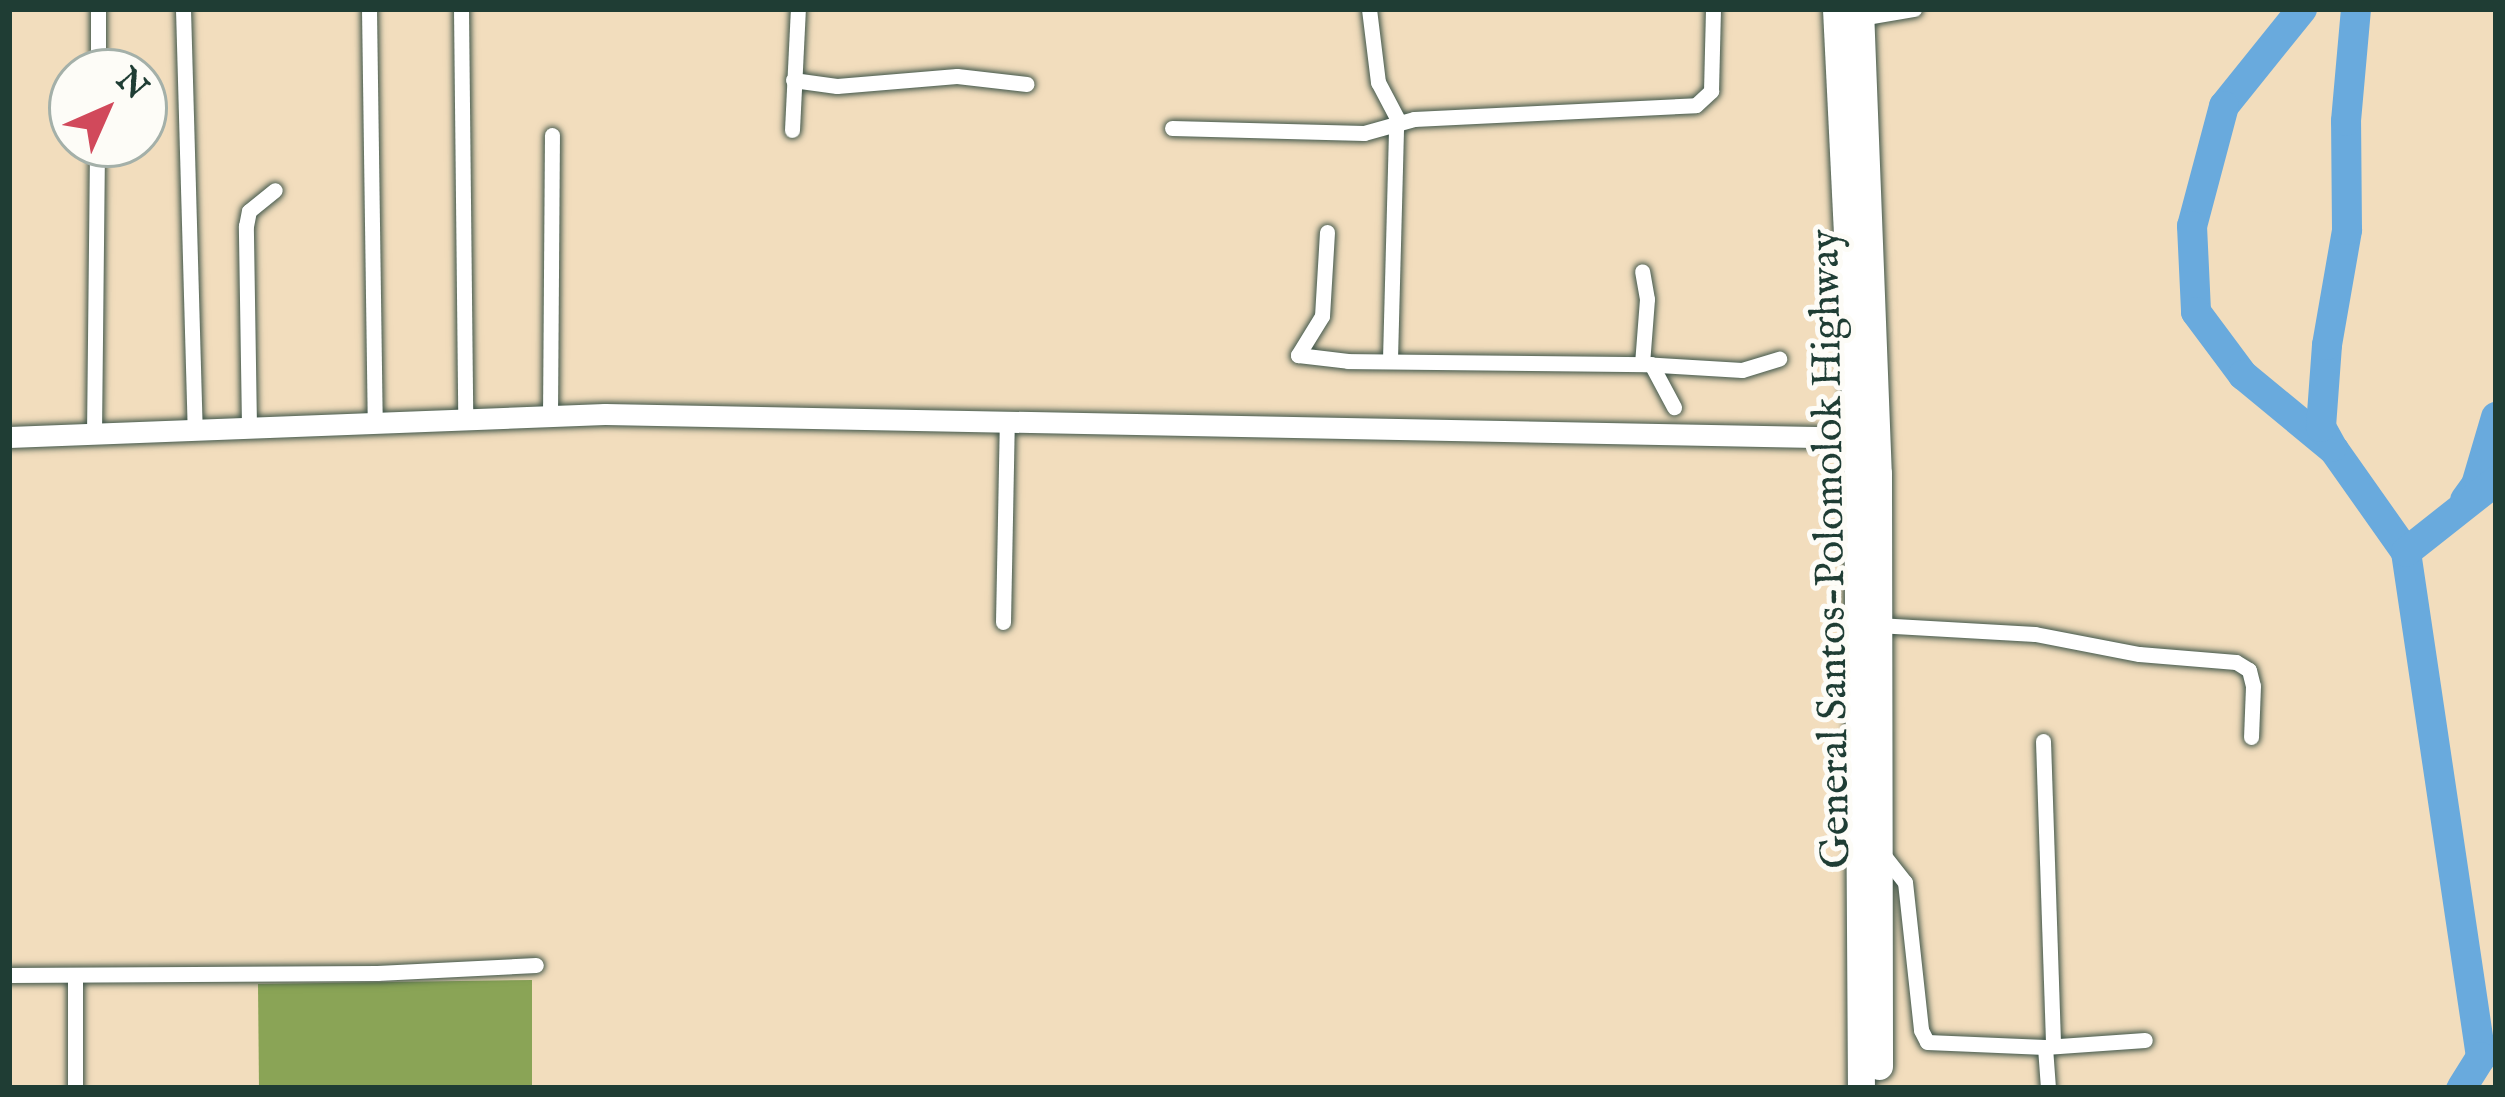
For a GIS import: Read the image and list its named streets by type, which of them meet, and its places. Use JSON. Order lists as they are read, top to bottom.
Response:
{
  "streets": {
    "highway": ["General Santos-Polomolok Highway"]
  },
  "north": "top right"
}
